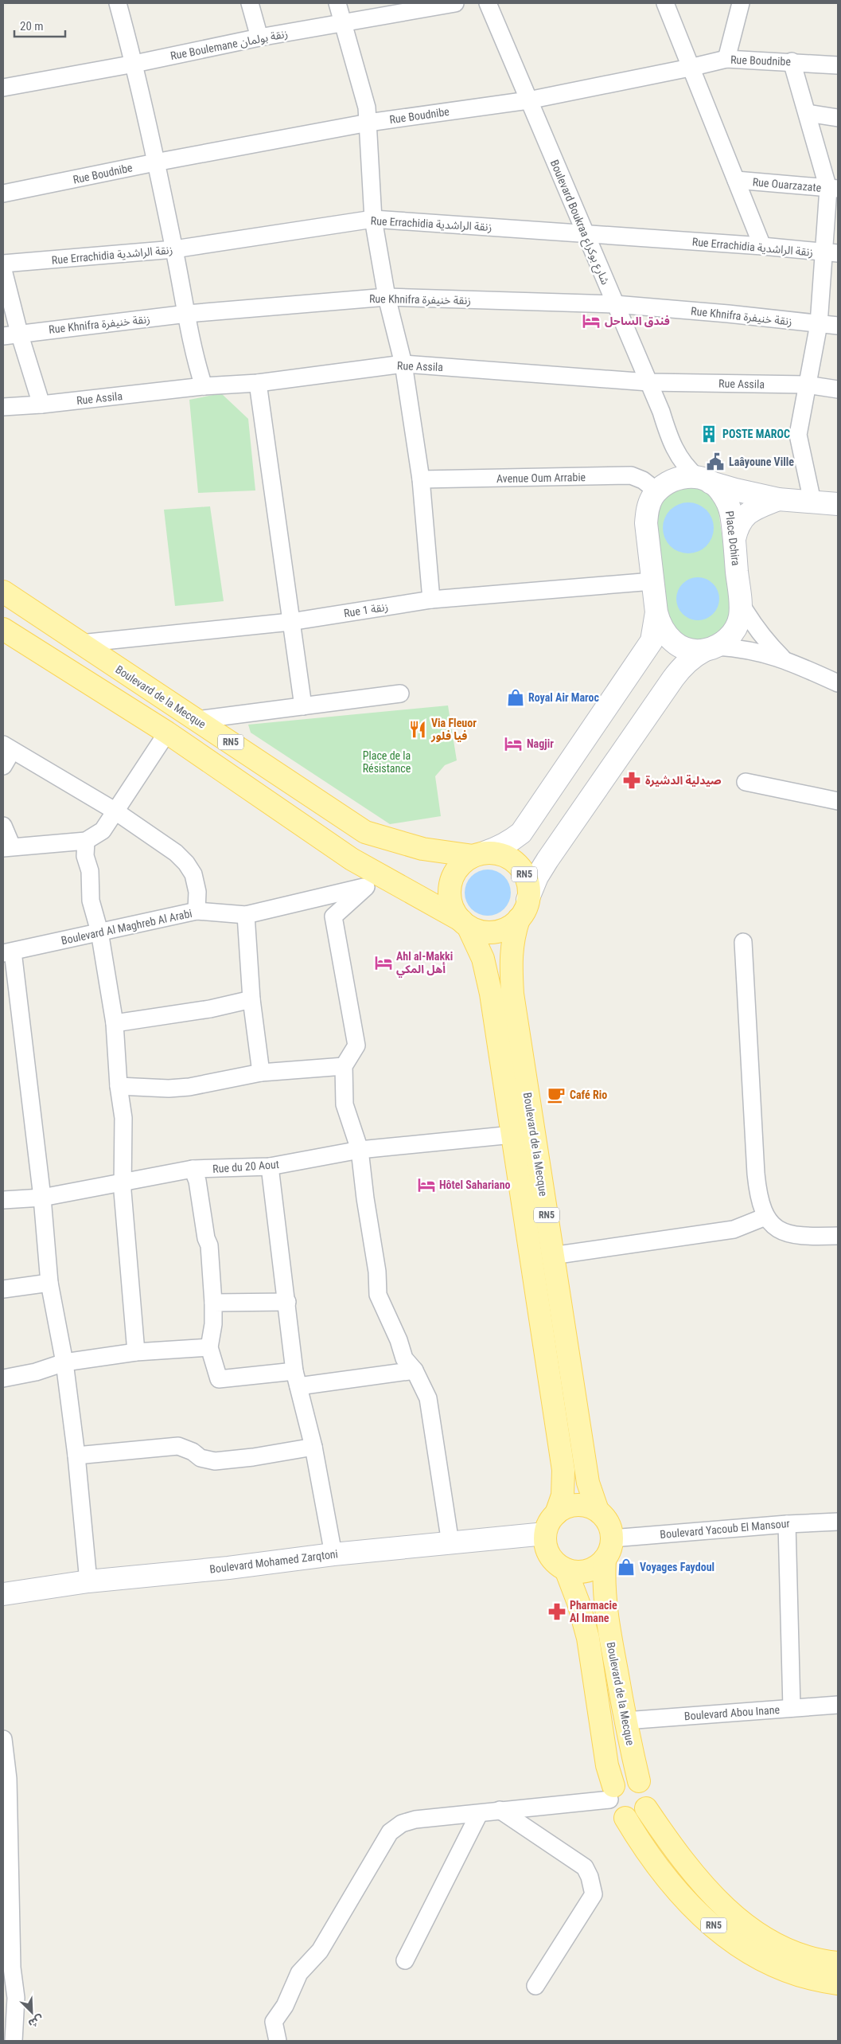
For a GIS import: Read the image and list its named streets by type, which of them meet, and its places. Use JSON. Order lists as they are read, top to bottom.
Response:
{
  "streets": {
    "main road": ["Boulevard de la Mecque", "RN5"],
    "street": [
      "Rue Boulemane زنقة بولمان",
      "Rue Boudnibe",
      "Rue Ouarzazate",
      "Boulevard Boukraa شارع بوكراع",
      "Rue Errachidia زنقة الراشدية",
      "Rue Khnifra زنقة خنيفرة",
      "Rue Assila",
      "Avenue Oum Arrabie",
      "Place Dchira",
      "Rue 1 زنقة",
      "Boulevard Al Maghreb Al Arabi",
      "Rue du 20 Aout",
      "Boulevard Yacoub El Mansour",
      "Boulevard Mohamed Zarqtoni",
      "Boulevard Abou Inane"
    ]
  },
  "crossings": [
    ["Rue Boudnibe", "Boulevard Boukraa شارع بوكراع"],
    ["Boulevard Boukraa شارع بوكراع", "Rue Errachidia زنقة الراشدية"],
    ["Boulevard Boukraa شارع بوكراع", "Rue Khnifra زنقة خنيفرة"],
    ["Boulevard Boukraa شارع بوكراع", "Rue Assila"],
    ["Boulevard Boukraa شارع بوكراع", "Avenue Oum Arrabie"],
    ["Boulevard Boukraa شارع بوكراع", "Place Dchira"],
    ["Place Dchira", "Boulevard de la Mecque"],
    ["Place Dchira", "RN5"],
    ["Rue 1 زنقة", "Boulevard de la Mecque"],
    ["Boulevard de la Mecque", "RN5"],
    ["Boulevard de la Mecque", "Boulevard Yacoub El Mansour"],
    ["Boulevard de la Mecque", "Boulevard Mohamed Zarqtoni"],
    ["Boulevard de la Mecque", "Boulevard Abou Inane"],
    ["RN5", "Boulevard Al Maghreb Al Arabi"],
    ["RN5", "Rue du 20 Aout"],
    ["RN5", "Boulevard Yacoub El Mansour"],
    ["RN5", "Boulevard Mohamed Zarqtoni"],
    ["Boulevard Yacoub El Mansour", "Boulevard Mohamed Zarqtoni"]
  ],
  "parks": ["Place de la Résistance"],
  "places": {
    "hotel": [
      "فندق الساحل",
      "Nagjir",
      "Ahl al-Makki أهل المكي",
      "Hôtel Sahariano"
    ],
    "building": ["POSTE MAROC"],
    "public building": ["Laâyoune Ville"],
    "shop": ["Royal Air Maroc", "Voyages Faydoul"],
    "restaurant": ["Via Fleuor فيا فلور"],
    "pharmacy": ["صيدلية الدشيرة", "Pharmacie Al Imane"],
    "cafe": ["Café Rio"]
  },
  "scale_bar": "20 m",
  "north": "bottom right"
}
